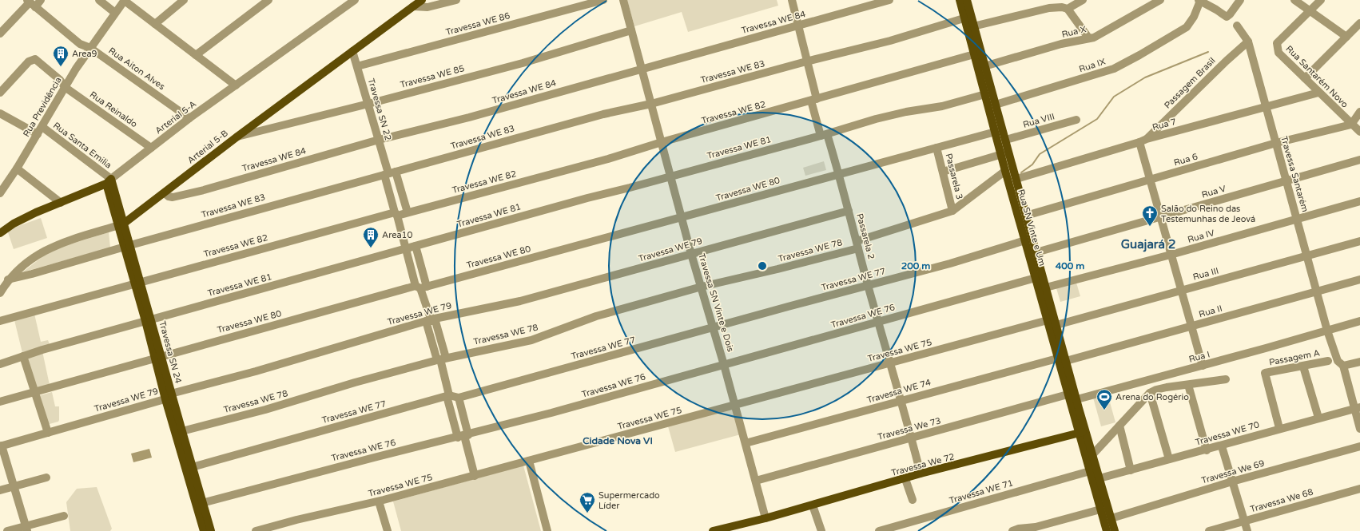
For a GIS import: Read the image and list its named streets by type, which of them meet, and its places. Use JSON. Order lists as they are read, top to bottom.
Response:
{
  "streets": {
    "main road": [
      "Arterial 5-A",
      "Arterial 5-B",
      "Rua SN Vinte e Um",
      "Travessa SN 24",
      "Travessa We 72"
    ],
    "street": [
      "Travessa WE 84",
      "Travessa WE 86",
      "Rua X",
      "Rua IX",
      "Rua Aiton Alves",
      "Travessa WE 83",
      "Travessa WE 85",
      "Rua Santarém Novo",
      "Passagem Brasil",
      "Rua Previdência",
      "Rua Reinaldo",
      "Travessa SN 22",
      "Travessa WE 82",
      "Rua VIII",
      "Rua 7",
      "Rua Santa Emilia",
      "Travessa WE 81",
      "Rua 6",
      "Travessa Santarém",
      "Passarela 3",
      "Travessa WE 80",
      "Rua V",
      "Passarela 2",
      "Rua IV",
      "Travessa WE 79",
      "Travessa WE 78",
      "Rua III",
      "Travessa WE 77",
      "Travessa SN Vinte e Dois",
      "Rua II",
      "Travessa WE 76",
      "Travessa WE 75",
      "Rua I",
      "Passagem A",
      "Travessa WE 74",
      "Travessa We 73",
      "Travessa WE 70",
      "Travessa We 69",
      "Travessa WE 71",
      "Travessa We 68"
    ]
  },
  "crossings": [
    ["Travessa WE 84", "Travessa SN 22"],
    ["Travessa WE 84", "Arterial 5-B"],
    ["Travessa WE 84", "Passarela 2"],
    ["Travessa WE 84", "Travessa SN Vinte e Dois"],
    ["Travessa WE 86", "Travessa SN 22"],
    ["Rua X", "Rua SN Vinte e Um"],
    ["Rua IX", "Rua SN Vinte e Um"],
    ["Rua Aiton Alves", "Rua Previdência"],
    ["Rua Aiton Alves", "Arterial 5-A"],
    ["Travessa WE 83", "Travessa SN 22"],
    ["Travessa WE 83", "Arterial 5-B"],
    ["Travessa WE 83", "Rua SN Vinte e Um"],
    ["Travessa WE 83", "Passarela 2"],
    ["Travessa WE 83", "Travessa SN Vinte e Dois"],
    ["Travessa WE 83", "Travessa SN 24"],
    ["Travessa WE 85", "Travessa SN 22"],
    ["Travessa WE 85", "Arterial 5-B"],
    ["Travessa WE 85", "Travessa SN Vinte e Dois"],
    ["Rua Santarém Novo", "Rua 7"],
    ["Rua Santarém Novo", "Rua 6"],
    ["Passagem Brasil", "Rua 7"],
    ["Passagem Brasil", "Travessa Santarém"],
    ["Rua Previdência", "Rua Reinaldo"],
    ["Rua Previdência", "Rua Santa Emilia"],
    ["Rua Reinaldo", "Arterial 5-A"],
    ["Travessa SN 22", "Arterial 5-B"],
    ["Travessa WE 82", "Rua SN Vinte e Um"],
    ["Travessa WE 82", "Passarela 2"],
    ["Travessa WE 82", "Travessa SN Vinte e Dois"],
    ["Travessa WE 82", "Travessa SN 24"],
    ["Arterial 5-A", "Rua Santa Emilia"],
    ["Arterial 5-A", "Travessa SN 24"],
    ["Rua VIII", "Rua SN Vinte e Um"],
    ["Rua 7", "Travessa Santarém"],
    ["Rua 7", "Rua SN Vinte e Um"],
    ["Rua Santa Emilia", "Travessa SN 24"],
    ["Arterial 5-B", "Travessa SN 24"],
    ["Travessa WE 81", "Rua SN Vinte e Um"],
    ["Travessa WE 81", "Passarela 2"],
    ["Travessa WE 81", "Travessa SN Vinte e Dois"],
    ["Travessa WE 81", "Travessa SN 24"],
    ["Rua 6", "Travessa Santarém"],
    ["Rua 6", "Rua SN Vinte e Um"],
    ["Travessa Santarém", "Rua V"],
    ["Travessa Santarém", "Rua IV"],
    ["Travessa Santarém", "Rua III"],
    ["Travessa Santarém", "Rua II"],
    ["Travessa Santarém", "Rua I"],
    ["Travessa Santarém", "Travessa WE 70"],
    ["Passarela 3", "Travessa WE 80"],
    ["Passarela 3", "Travessa WE 78"],
    ["Travessa WE 80", "Rua SN Vinte e Um"],
    ["Travessa WE 80", "Passarela 2"],
    ["Travessa WE 80", "Travessa SN Vinte e Dois"],
    ["Travessa WE 80", "Travessa SN 24"],
    ["Rua V", "Rua SN Vinte e Um"],
    ["Rua SN Vinte e Um", "Rua IV"],
    ["Rua SN Vinte e Um", "Travessa WE 78"],
    ["Rua SN Vinte e Um", "Rua III"],
    ["Rua SN Vinte e Um", "Travessa WE 77"],
    ["Rua SN Vinte e Um", "Rua II"],
    ["Rua SN Vinte e Um", "Travessa WE 76"],
    ["Rua SN Vinte e Um", "Travessa WE 75"],
    ["Rua SN Vinte e Um", "Rua I"],
    ["Rua SN Vinte e Um", "Travessa WE 74"],
    ["Rua SN Vinte e Um", "Travessa We 73"],
    ["Rua SN Vinte e Um", "Travessa WE 70"],
    ["Rua SN Vinte e Um", "Travessa We 72"],
    ["Rua SN Vinte e Um", "Travessa We 69"],
    ["Rua SN Vinte e Um", "Travessa WE 71"],
    ["Passarela 2", "Travessa WE 79"],
    ["Passarela 2", "Travessa WE 78"],
    ["Passarela 2", "Travessa WE 77"],
    ["Passarela 2", "Travessa WE 76"],
    ["Passarela 2", "Travessa WE 75"],
    ["Passarela 2", "Travessa WE 74"],
    ["Passarela 2", "Travessa We 73"],
    ["Passarela 2", "Travessa We 72"],
    ["Travessa WE 79", "Travessa SN Vinte e Dois"],
    ["Travessa WE 79", "Travessa SN 24"],
    ["Travessa WE 78", "Travessa SN Vinte e Dois"],
    ["Travessa WE 78", "Travessa SN 24"],
    ["Travessa WE 77", "Travessa SN Vinte e Dois"],
    ["Travessa WE 77", "Travessa SN 24"],
    ["Travessa SN Vinte e Dois", "Travessa WE 76"],
    ["Travessa SN Vinte e Dois", "Travessa WE 75"],
    ["Travessa SN Vinte e Dois", "Travessa WE 74"],
    ["Travessa SN Vinte e Dois", "Travessa We 73"],
    ["Travessa SN Vinte e Dois", "Travessa We 72"],
    ["Travessa WE 76", "Travessa SN 24"],
    ["Passagem A", "Travessa WE 70"]
  ],
  "districts": ["Guajará 2", "Cidade Nova VI"],
  "places": {
    "building": ["Area9", "Area10"],
    "church": ["Salão do Reino das Testemunhas de Jeová"],
    "sports": ["Arena do Rogério"],
    "supermarket": ["Supermercado Líder"]
  },
  "rings": ["200 m", "400 m"]
}
